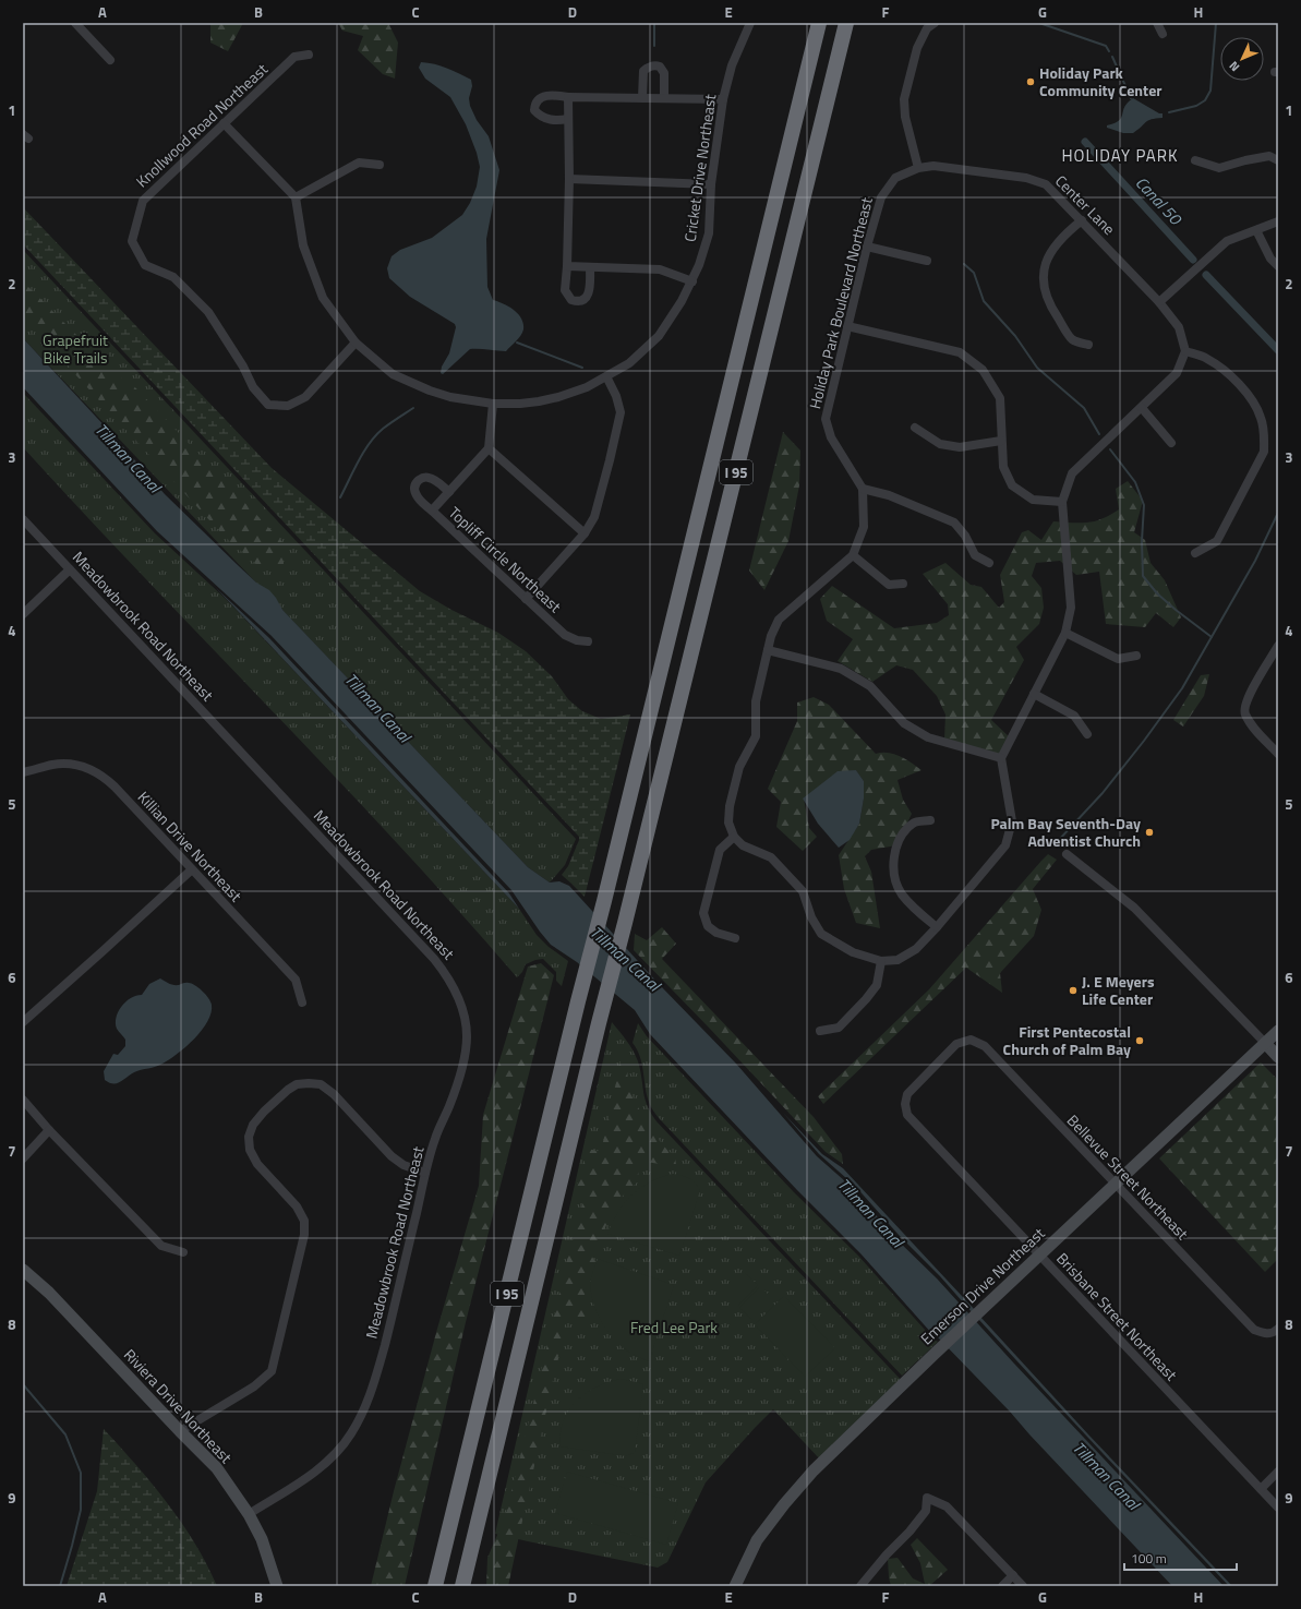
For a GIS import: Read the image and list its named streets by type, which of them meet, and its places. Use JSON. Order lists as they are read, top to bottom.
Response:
{
  "streets": {
    "highway": ["I 95"],
    "street": [
      "Knollwood Road Northeast",
      "Cricket Drive Northeast",
      "Center Lane",
      "Holiday Park Boulevard Northeast",
      "Topliff Circle Northeast",
      "Meadowbrook Road Northeast",
      "Killian Drive Northeast",
      "Bellevue Street Northeast",
      "Emerson Drive Northeast",
      "Brisbane Street Northeast",
      "Riviera Drive Northeast"
    ]
  },
  "crossings": [
    ["Knollwood Road Northeast", "Cricket Drive Northeast"],
    ["Center Lane", "Holiday Park Boulevard Northeast"],
    ["Meadowbrook Road Northeast", "Riviera Drive Northeast"],
    ["Bellevue Street Northeast", "Emerson Drive Northeast"],
    ["Bellevue Street Northeast", "Brisbane Street Northeast"],
    ["Emerson Drive Northeast", "Brisbane Street Northeast"]
  ],
  "districts": ["HOLIDAY PARK"],
  "water": ["Canal 50", "Tillman Canal"],
  "parks": ["Grapefruit Bike Trails", "Fred Lee Park"],
  "places": [
    "Holiday Park Community Center",
    "Palm Bay Seventh-Day Adventist Church",
    "J. E Meyers Life Center",
    "First Pentecostal Church of Palm Bay"
  ],
  "scale_bar": "100 m",
  "north": "bottom left",
  "grid": {
    "columns": [
      "A",
      "B",
      "C",
      "D",
      "E",
      "F",
      "G",
      "H"
    ],
    "rows": [
      "1",
      "2",
      "3",
      "4",
      "5",
      "6",
      "7",
      "8",
      "9"
    ]
  }
}
